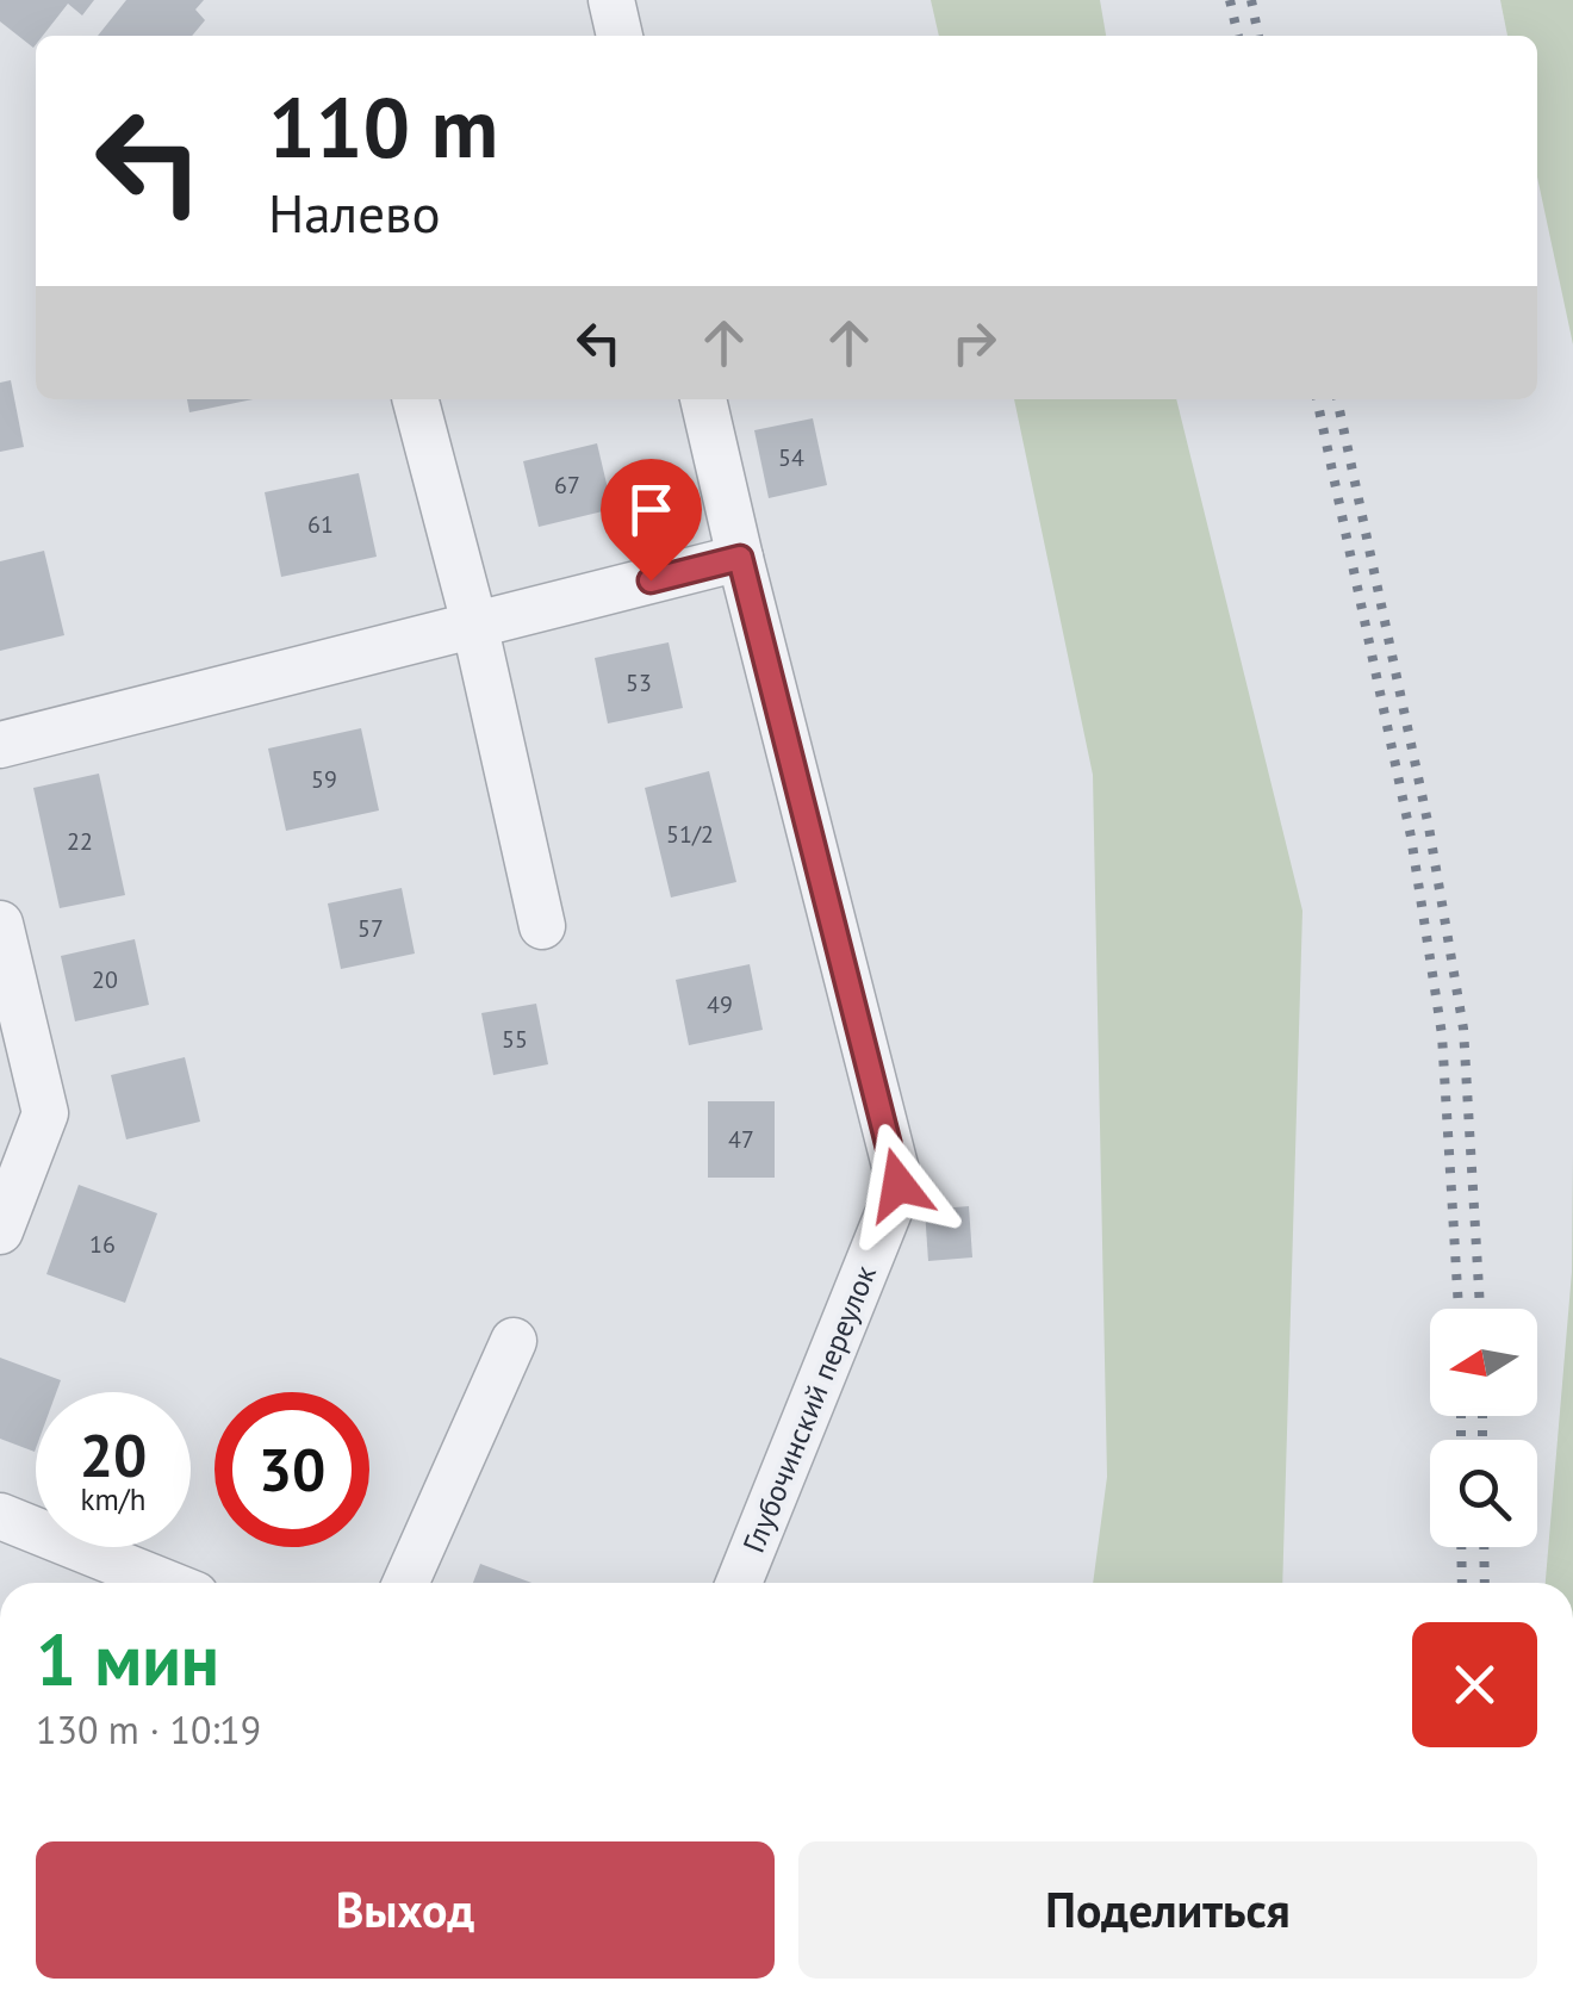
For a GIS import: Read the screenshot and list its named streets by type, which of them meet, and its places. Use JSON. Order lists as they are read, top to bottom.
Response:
{
  "streets": {
    "street": ["Глубочинский переулок"]
  },
  "house_numbers": [
    "54",
    "67",
    "61",
    "53",
    "59",
    "51/2",
    "22",
    "57",
    "20",
    "49",
    "55",
    "47",
    "16"
  ],
  "north": "left",
  "page": {
    "turn": ["110 m", "Налево"],
    "speed": "20 km/h",
    "limit": "30",
    "heading": ["1 мин", "130 m · 10:19"],
    "buttons": ["Выход", "Поделиться"]
  }
}
